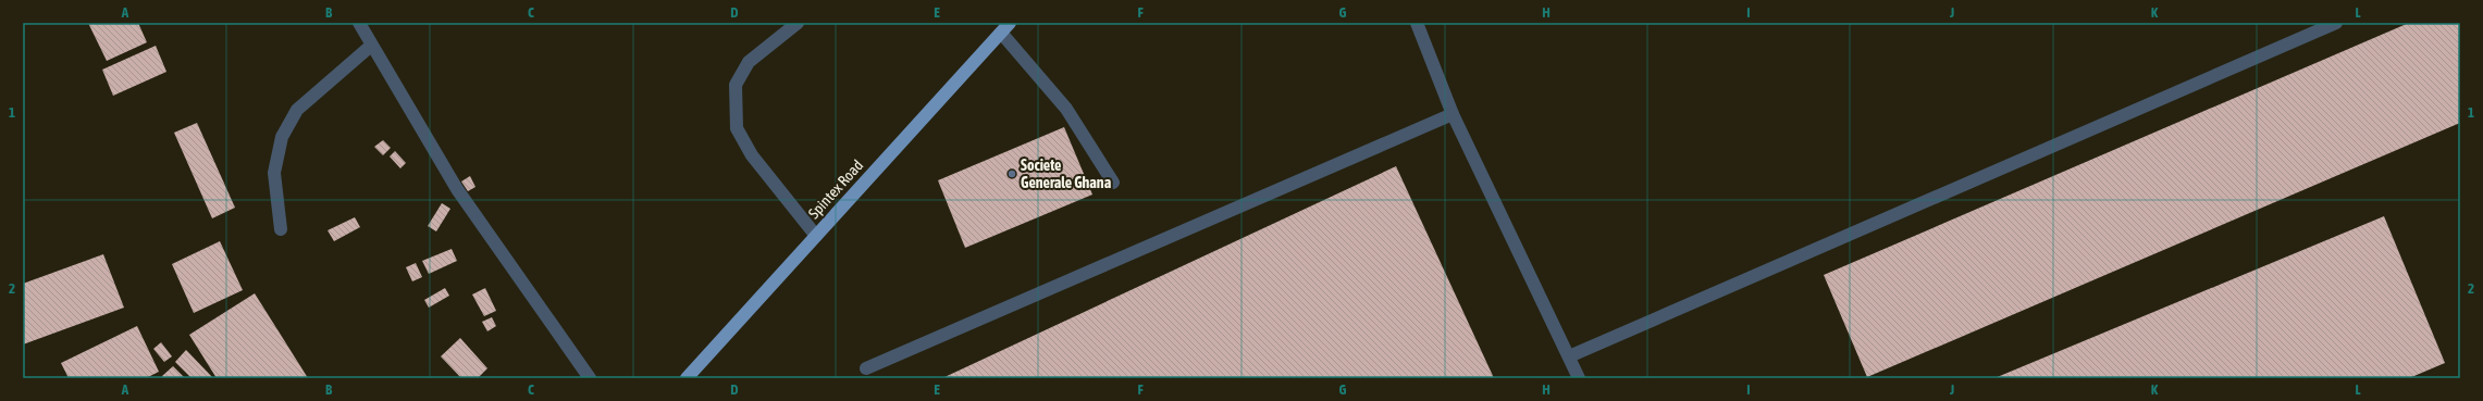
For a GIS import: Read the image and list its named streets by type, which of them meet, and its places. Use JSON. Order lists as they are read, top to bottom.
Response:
{
  "streets": {
    "main road": ["Spintex Road"]
  },
  "places": ["Societe Generale Ghana"],
  "grid": {
    "columns": [
      "A",
      "B",
      "C",
      "D",
      "E",
      "F",
      "G",
      "H",
      "I",
      "J",
      "K",
      "L"
    ],
    "rows": ["1", "2"]
  }
}
